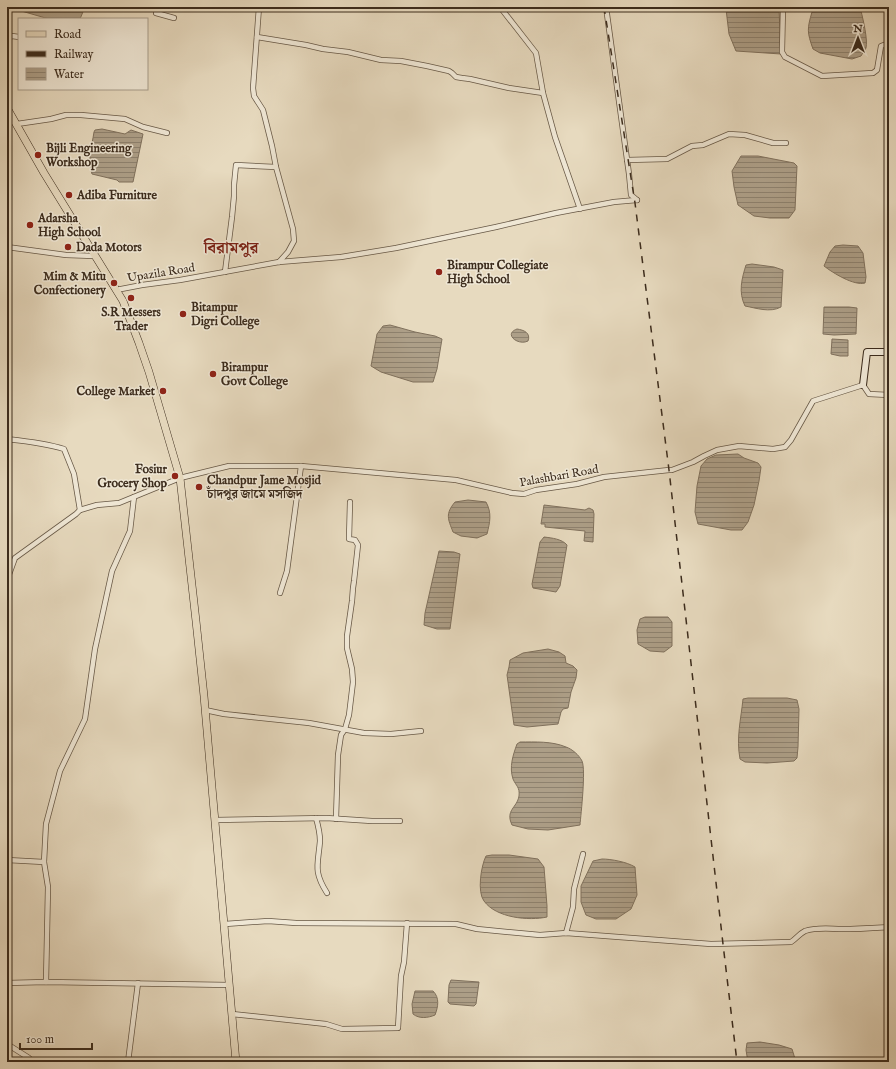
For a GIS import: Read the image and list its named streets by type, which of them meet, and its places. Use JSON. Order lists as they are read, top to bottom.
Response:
{
  "streets": {
    "street": ["Upazila Road", "Palashbari Road"]
  },
  "districts": ["বিরামপুর"],
  "places": [
    "Bijli Engineering Workshop",
    "Adiba Furniture",
    "Adarsha High School",
    "Dada Motors",
    "Birampur Collegiate High School",
    "Mim & Mitu Confectionery",
    "S.R Messers Trader",
    "Bitampur Digri College",
    "Birampur Govt College",
    "College Market",
    "Fosiur Grocery Shop",
    "Chandpur Jame Mosjid চাঁদপুর জামে মসজিদ"
  ],
  "legend": ["Road", "Railway", "Water"],
  "scale_bar": "100 m",
  "north": "top"
}
